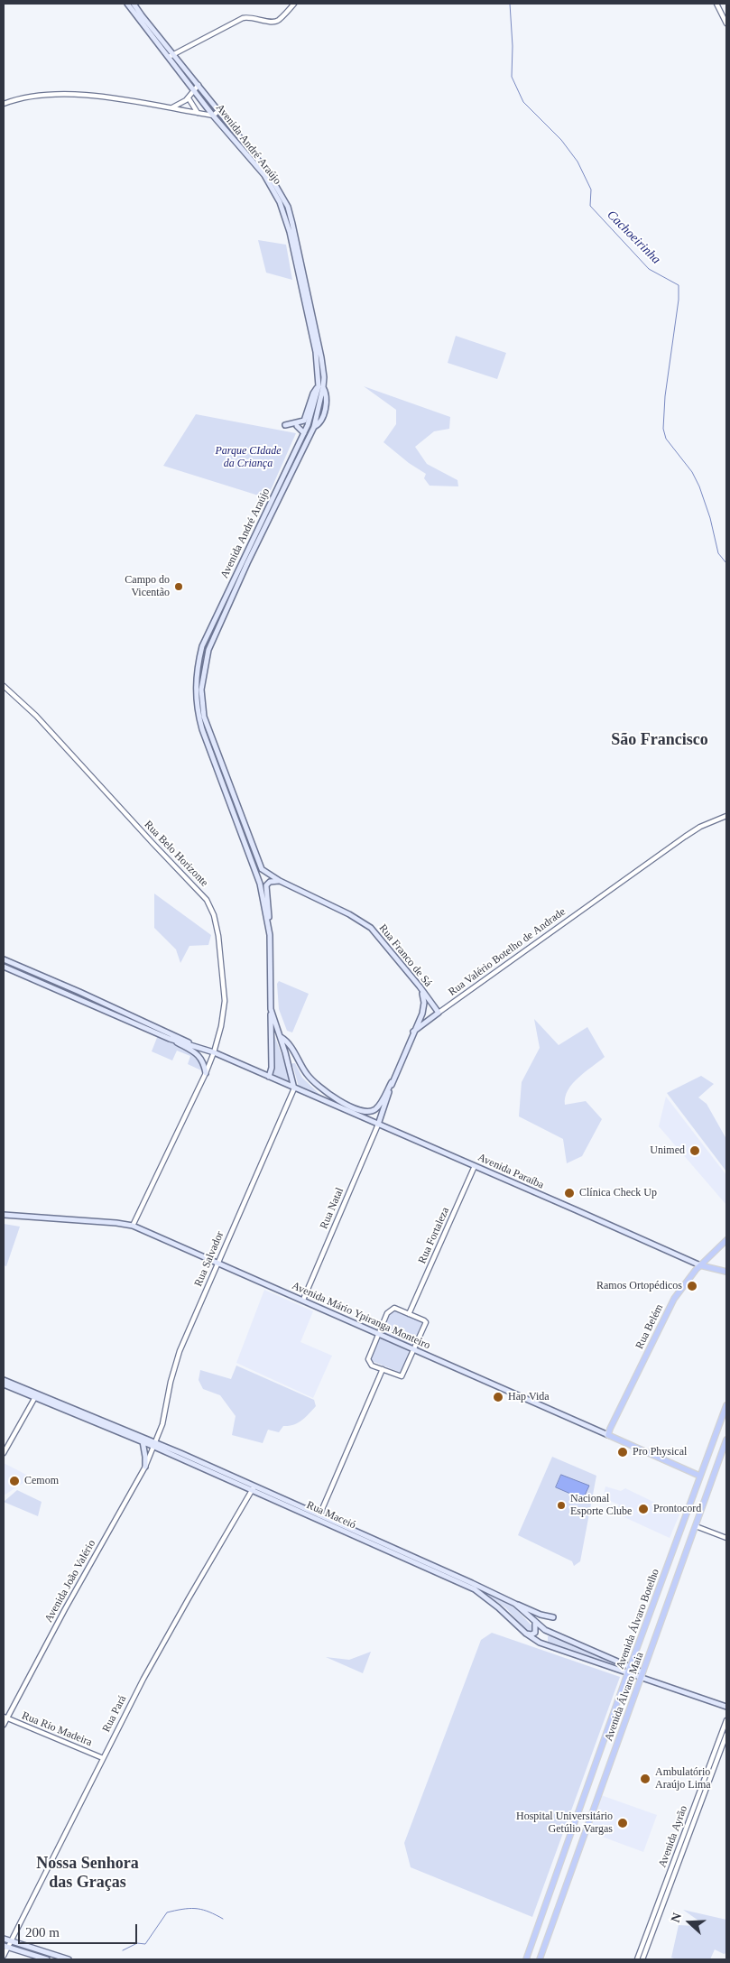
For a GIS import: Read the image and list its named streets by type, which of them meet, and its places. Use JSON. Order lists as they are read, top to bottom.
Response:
{
  "streets": {
    "main road": [
      "Avenida André Araújo",
      "Rua Valério Botelho de Andrade",
      "Rua Franco de Sá",
      "Avenida Paraíba",
      "Avenida Mário Ypiranga Monteiro",
      "Rua Belém",
      "Rua Maceió",
      "Avenida Álvaro Botelho",
      "Avenida Álvaro Maia"
    ],
    "street": [
      "Rua Belo Horizonte",
      "Rua Natal",
      "Rua Fortaleza",
      "Rua Salvador",
      "Avenida João Valério",
      "Rua Pará",
      "Rua Rio Madeira",
      "Avenida Ayrão"
    ]
  },
  "crossings": [
    ["Avenida André Araújo", "Rua Franco de Sá"],
    ["Avenida André Araújo", "Avenida Paraíba"],
    ["Avenida André Araújo", "Rua Salvador"],
    ["Rua Belo Horizonte", "Avenida Paraíba"],
    ["Rua Belo Horizonte", "Avenida Mário Ypiranga Monteiro"],
    ["Rua Valério Botelho de Andrade", "Rua Franco de Sá"],
    ["Rua Valério Botelho de Andrade", "Avenida Paraíba"],
    ["Rua Valério Botelho de Andrade", "Rua Natal"],
    ["Avenida Paraíba", "Rua Natal"],
    ["Avenida Paraíba", "Rua Fortaleza"],
    ["Avenida Paraíba", "Rua Salvador"],
    ["Avenida Paraíba", "Rua Belém"],
    ["Rua Natal", "Avenida Mário Ypiranga Monteiro"],
    ["Rua Salvador", "Avenida Mário Ypiranga Monteiro"],
    ["Rua Salvador", "Rua Maceió"],
    ["Rua Salvador", "Avenida João Valério"],
    ["Avenida Mário Ypiranga Monteiro", "Rua Belém"],
    ["Avenida Mário Ypiranga Monteiro", "Avenida Álvaro Botelho"],
    ["Rua Maceió", "Avenida João Valério"],
    ["Rua Maceió", "Avenida Álvaro Botelho"],
    ["Rua Maceió", "Avenida Álvaro Maia"],
    ["Rua Maceió", "Rua Pará"],
    ["Avenida João Valério", "Rua Rio Madeira"],
    ["Rua Pará", "Rua Rio Madeira"]
  ],
  "districts": ["São Francisco", "Nossa Senhora das Graças"],
  "water": ["Cachoeirinha"],
  "parks": ["Parque CIdade da Criança"],
  "places": [
    "Campo do Vicentão",
    "Unimed",
    "Clínica Check Up",
    "Ramos Ortopédicos",
    "Hap Vida",
    "Pro Physical",
    "Cemom",
    "Nacional Esporte Clube",
    "Prontocord",
    "Ambulatório Araújo Lima",
    "Hospital Universitário Getúlio Vargas"
  ],
  "scale_bar": "200 m",
  "north": "left"
}
